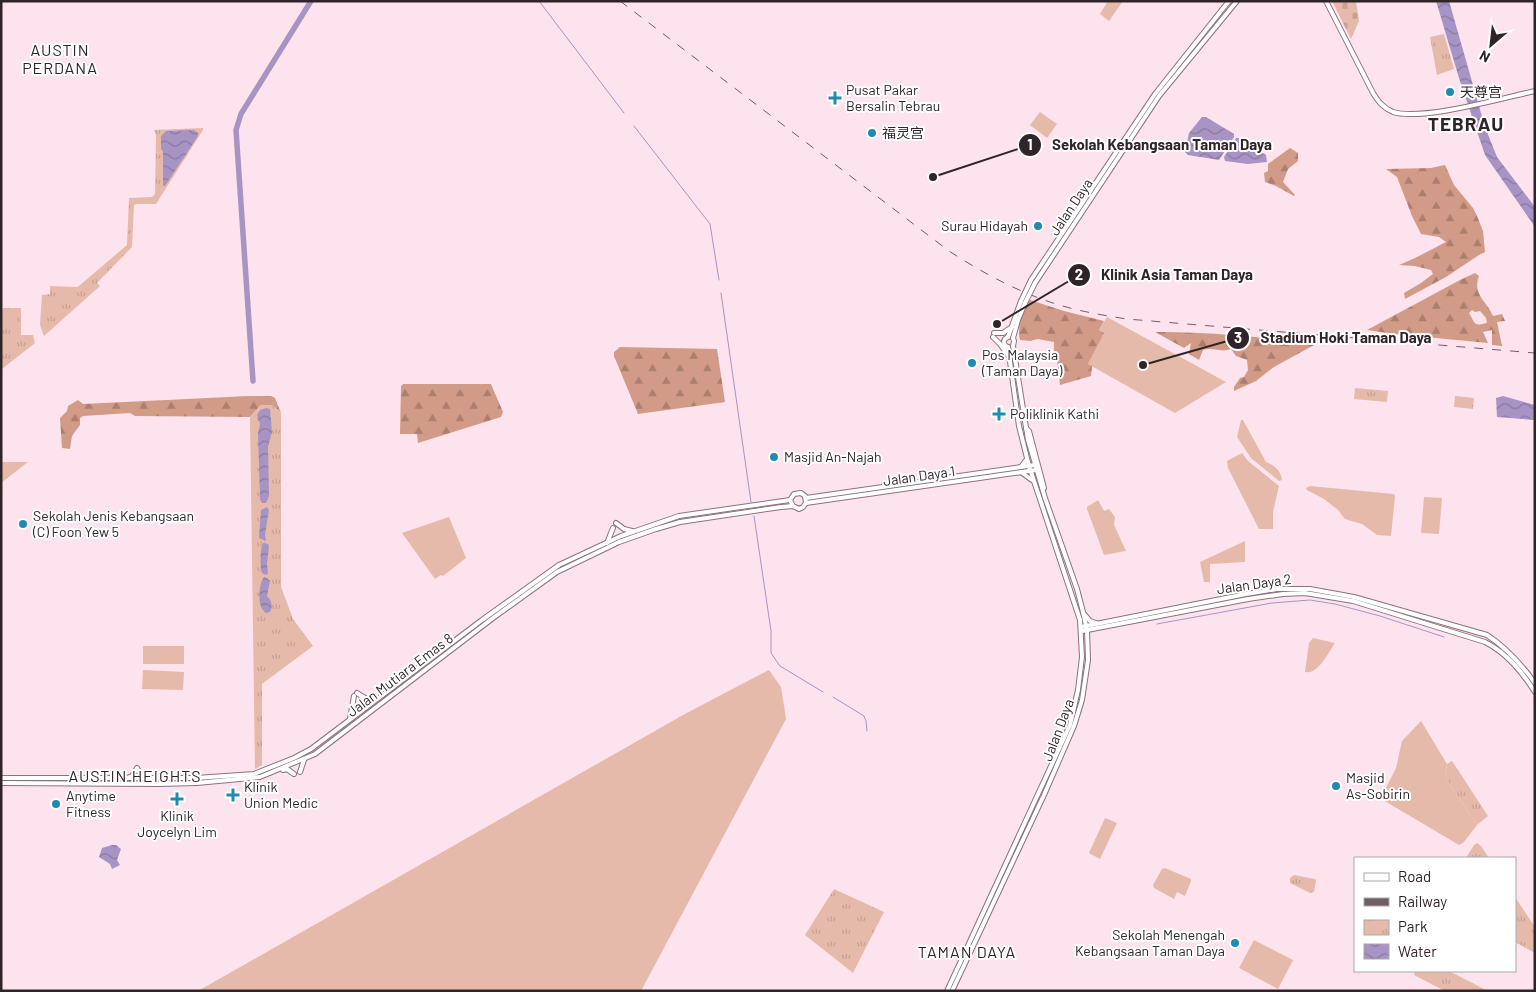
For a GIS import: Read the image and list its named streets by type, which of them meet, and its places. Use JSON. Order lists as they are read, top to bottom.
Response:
{
  "streets": {
    "main road": [
      "Jalan Daya",
      "Jalan Daya 1",
      "Jalan Daya 2",
      "Jalan Mutiara Emas 8"
    ]
  },
  "crossings": [
    ["Jalan Daya", "Jalan Daya 1"],
    ["Jalan Daya", "Jalan Daya 2"],
    ["Jalan Daya 1", "Jalan Mutiara Emas 8"]
  ],
  "districts": [
    "AUSTIN PERDANA",
    "TEBRAU",
    "AUSTIN HEIGHTS",
    "TAMAN DAYA"
  ],
  "places": {
    "other": [
      "天尊宫",
      "福灵宫",
      "Sekolah Kebangsaan Taman Daya",
      "Surau Hidayah",
      "Klinik Asia Taman Daya",
      "Pos Malaysia (Taman Daya)",
      "Stadium Hoki Taman Daya",
      "Masjid An-Najah",
      "Sekolah Jenis Kebangsaan (C) Foon Yew 5",
      "Masjid As-Sobirin",
      "Anytime Fitness",
      "Sekolah Menengah Kebangsaan Taman Daya"
    ],
    "health": [
      "Pusat Pakar Bersalin Tebrau",
      "Poliklinik Kathi",
      "Klinik Union Medic",
      "Klinik Joycelyn Lim"
    ]
  },
  "legend": [
    "Road",
    "Railway",
    "Park",
    "Water"
  ],
  "north": "bottom left"
}
